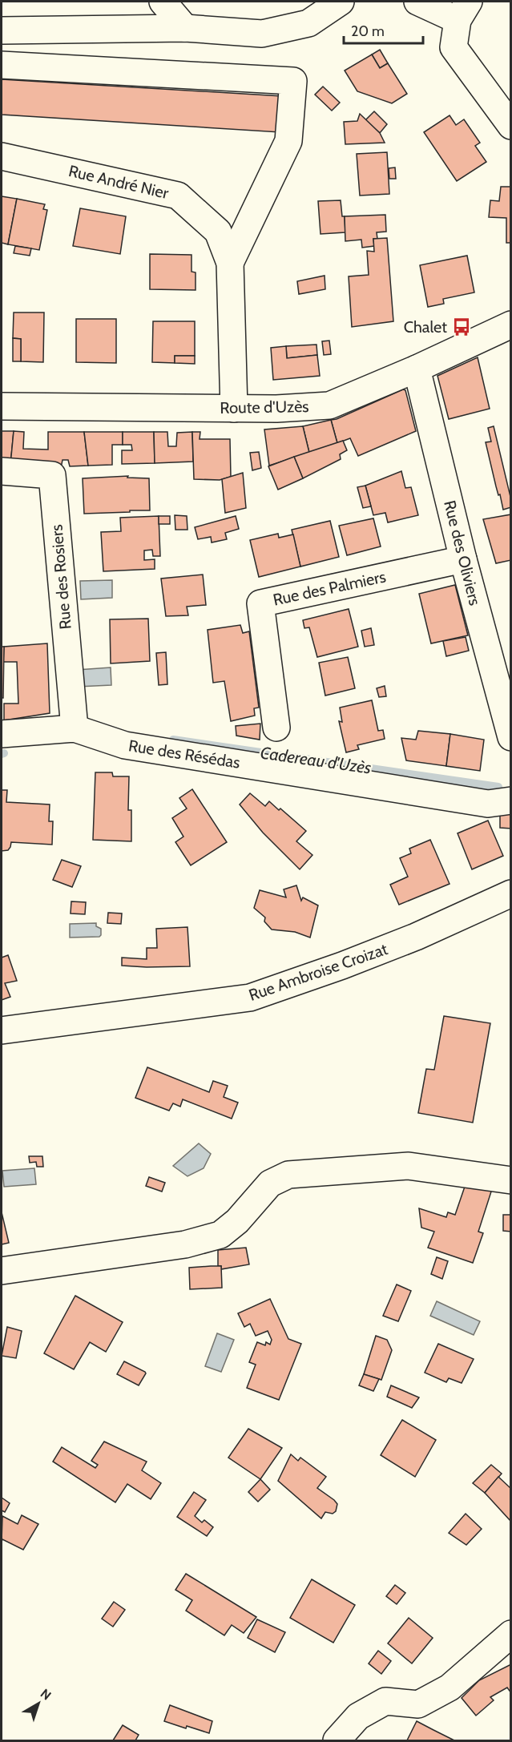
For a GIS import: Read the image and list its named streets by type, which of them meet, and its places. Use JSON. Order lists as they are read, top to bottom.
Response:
{
  "streets": {
    "street": [
      "Rue André Nier",
      "Route d'Uzès",
      "Rue des Oliviers",
      "Rue des Rosiers",
      "Rue des Palmiers",
      "Rue des Résédas",
      "Rue Ambroise Croizat"
    ]
  },
  "crossings": [
    ["Rue André Nier", "Route d'Uzès"],
    ["Route d'Uzès", "Rue des Oliviers"],
    ["Rue des Oliviers", "Rue des Palmiers"],
    ["Rue des Rosiers", "Rue des Résédas"]
  ],
  "water": ["Cadereau d'Uzès"],
  "places": {
    "bus stop": ["Chalet"]
  },
  "scale_bar": "20 m",
  "north": "top right"
}
